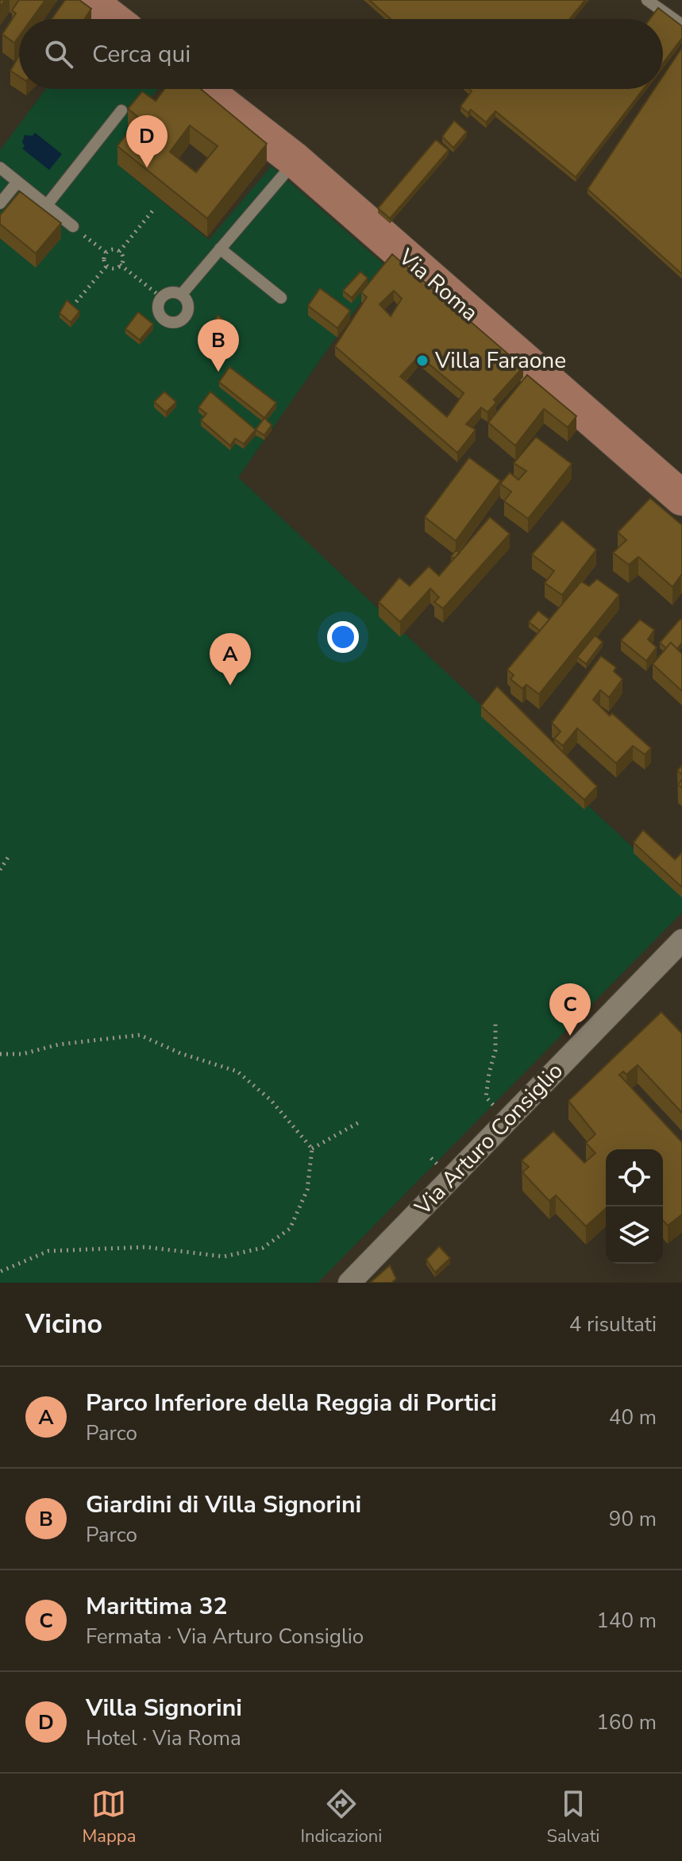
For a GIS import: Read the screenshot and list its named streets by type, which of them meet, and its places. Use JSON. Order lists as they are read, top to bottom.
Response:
{
  "streets": {
    "main road": ["Via Roma"],
    "street": ["Via Arturo Consiglio"]
  },
  "places": ["Villa Faraone"],
  "page": {
    "search": "Cerca qui",
    "pins": [
      "D",
      "B",
      "A",
      "C"
    ],
    "heading": ["Vicino", "4 risultati"],
    "list": [
      {
        "mark": "A",
        "name": "Parco Inferiore della Reggia di Portici",
        "note": "Parco",
        "value": "40 m"
      },
      {
        "mark": "B",
        "name": "Giardini di Villa Signorini",
        "note": "Parco",
        "value": "90 m"
      },
      {
        "mark": "C",
        "name": "Marittima 32",
        "note": "Fermata · Via Arturo Consiglio",
        "value": "140 m"
      },
      {
        "mark": "D",
        "name": "Villa Signorini",
        "note": "Hotel · Via Roma",
        "value": "160 m"
      }
    ],
    "nav": ["Mappa", "Indicazioni", "Salvati"]
  }
}
